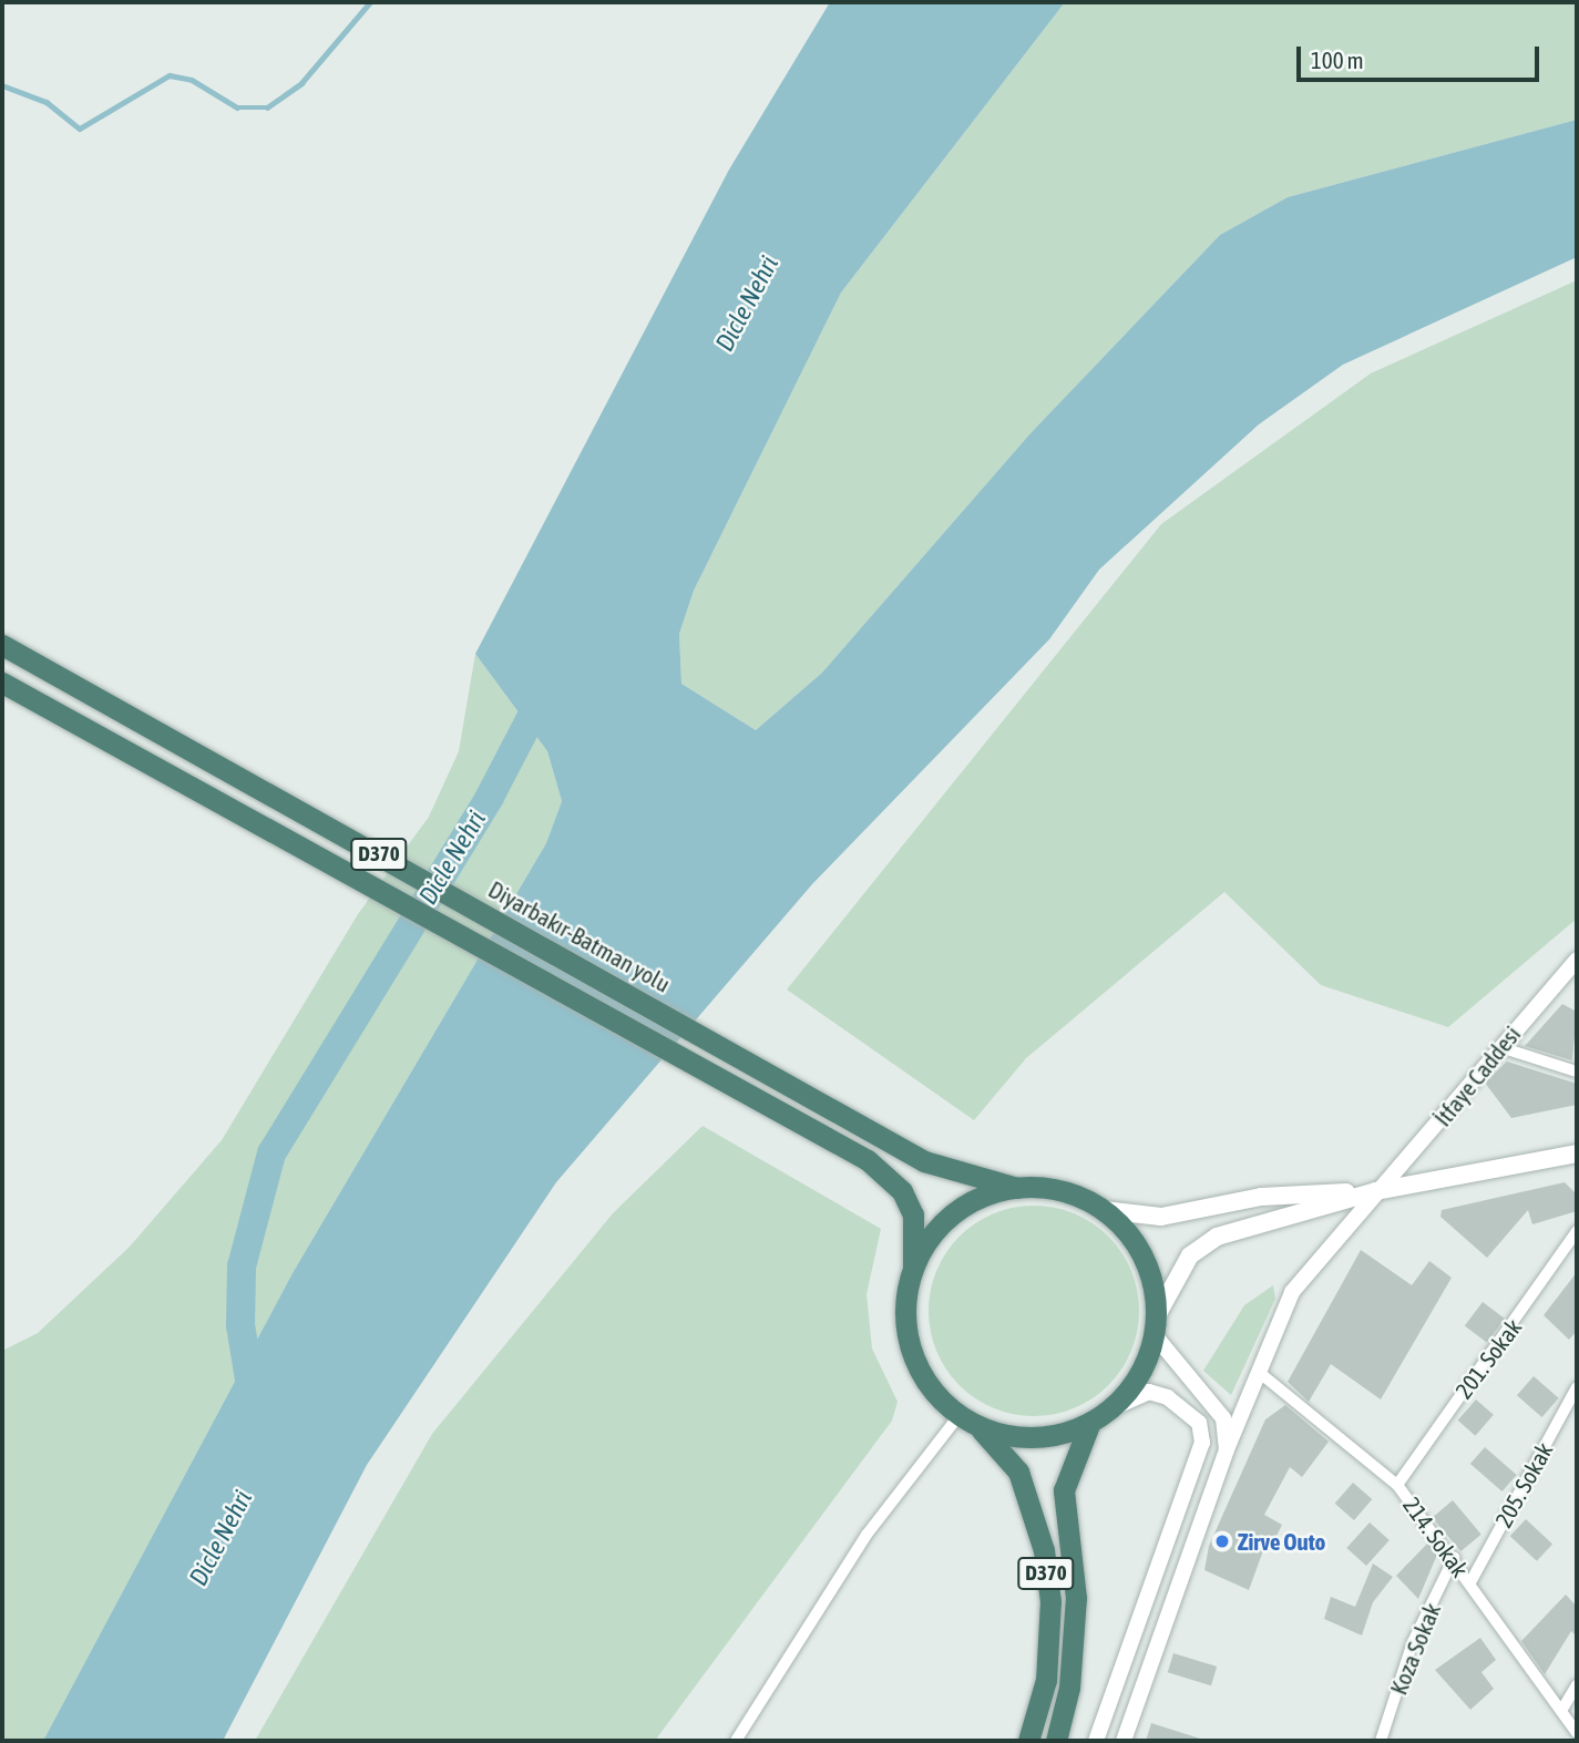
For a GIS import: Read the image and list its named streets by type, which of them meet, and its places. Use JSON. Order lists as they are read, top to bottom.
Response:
{
  "streets": {
    "highway": ["D370", "Diyarbakır-Batman yolu"],
    "street": [
      "İtfaye Caddesi",
      "201. Sokak",
      "205. Sokak",
      "214. Sokak",
      "Koza Sokak"
    ]
  },
  "crossings": [
    ["D370", "Diyarbakır-Batman yolu"],
    ["İtfaye Caddesi", "214. Sokak"],
    ["201. Sokak", "214. Sokak"],
    ["205. Sokak", "214. Sokak"],
    ["214. Sokak", "Koza Sokak"]
  ],
  "water": ["Dicle Nehri"],
  "places": ["Zirve Outo"],
  "scale_bar": "100 m"
}
